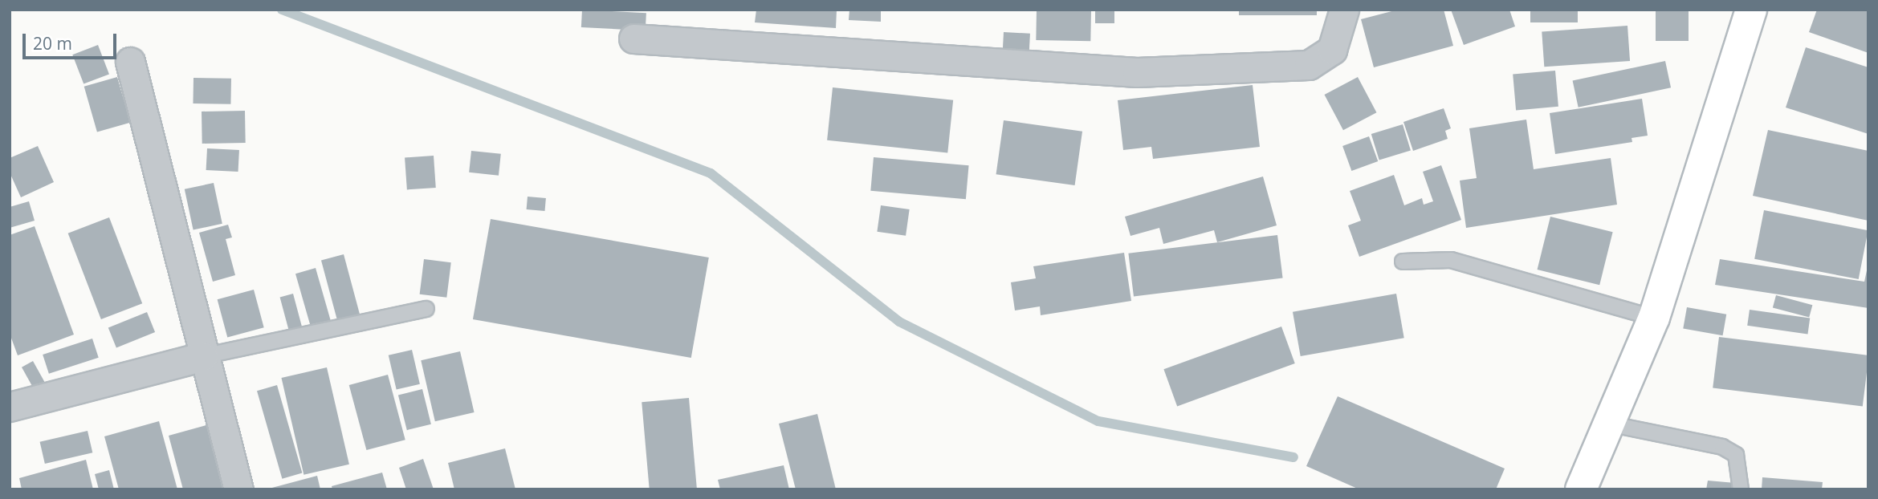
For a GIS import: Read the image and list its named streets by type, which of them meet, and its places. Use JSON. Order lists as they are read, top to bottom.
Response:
{
  "scale_bar": "20 m"
}
